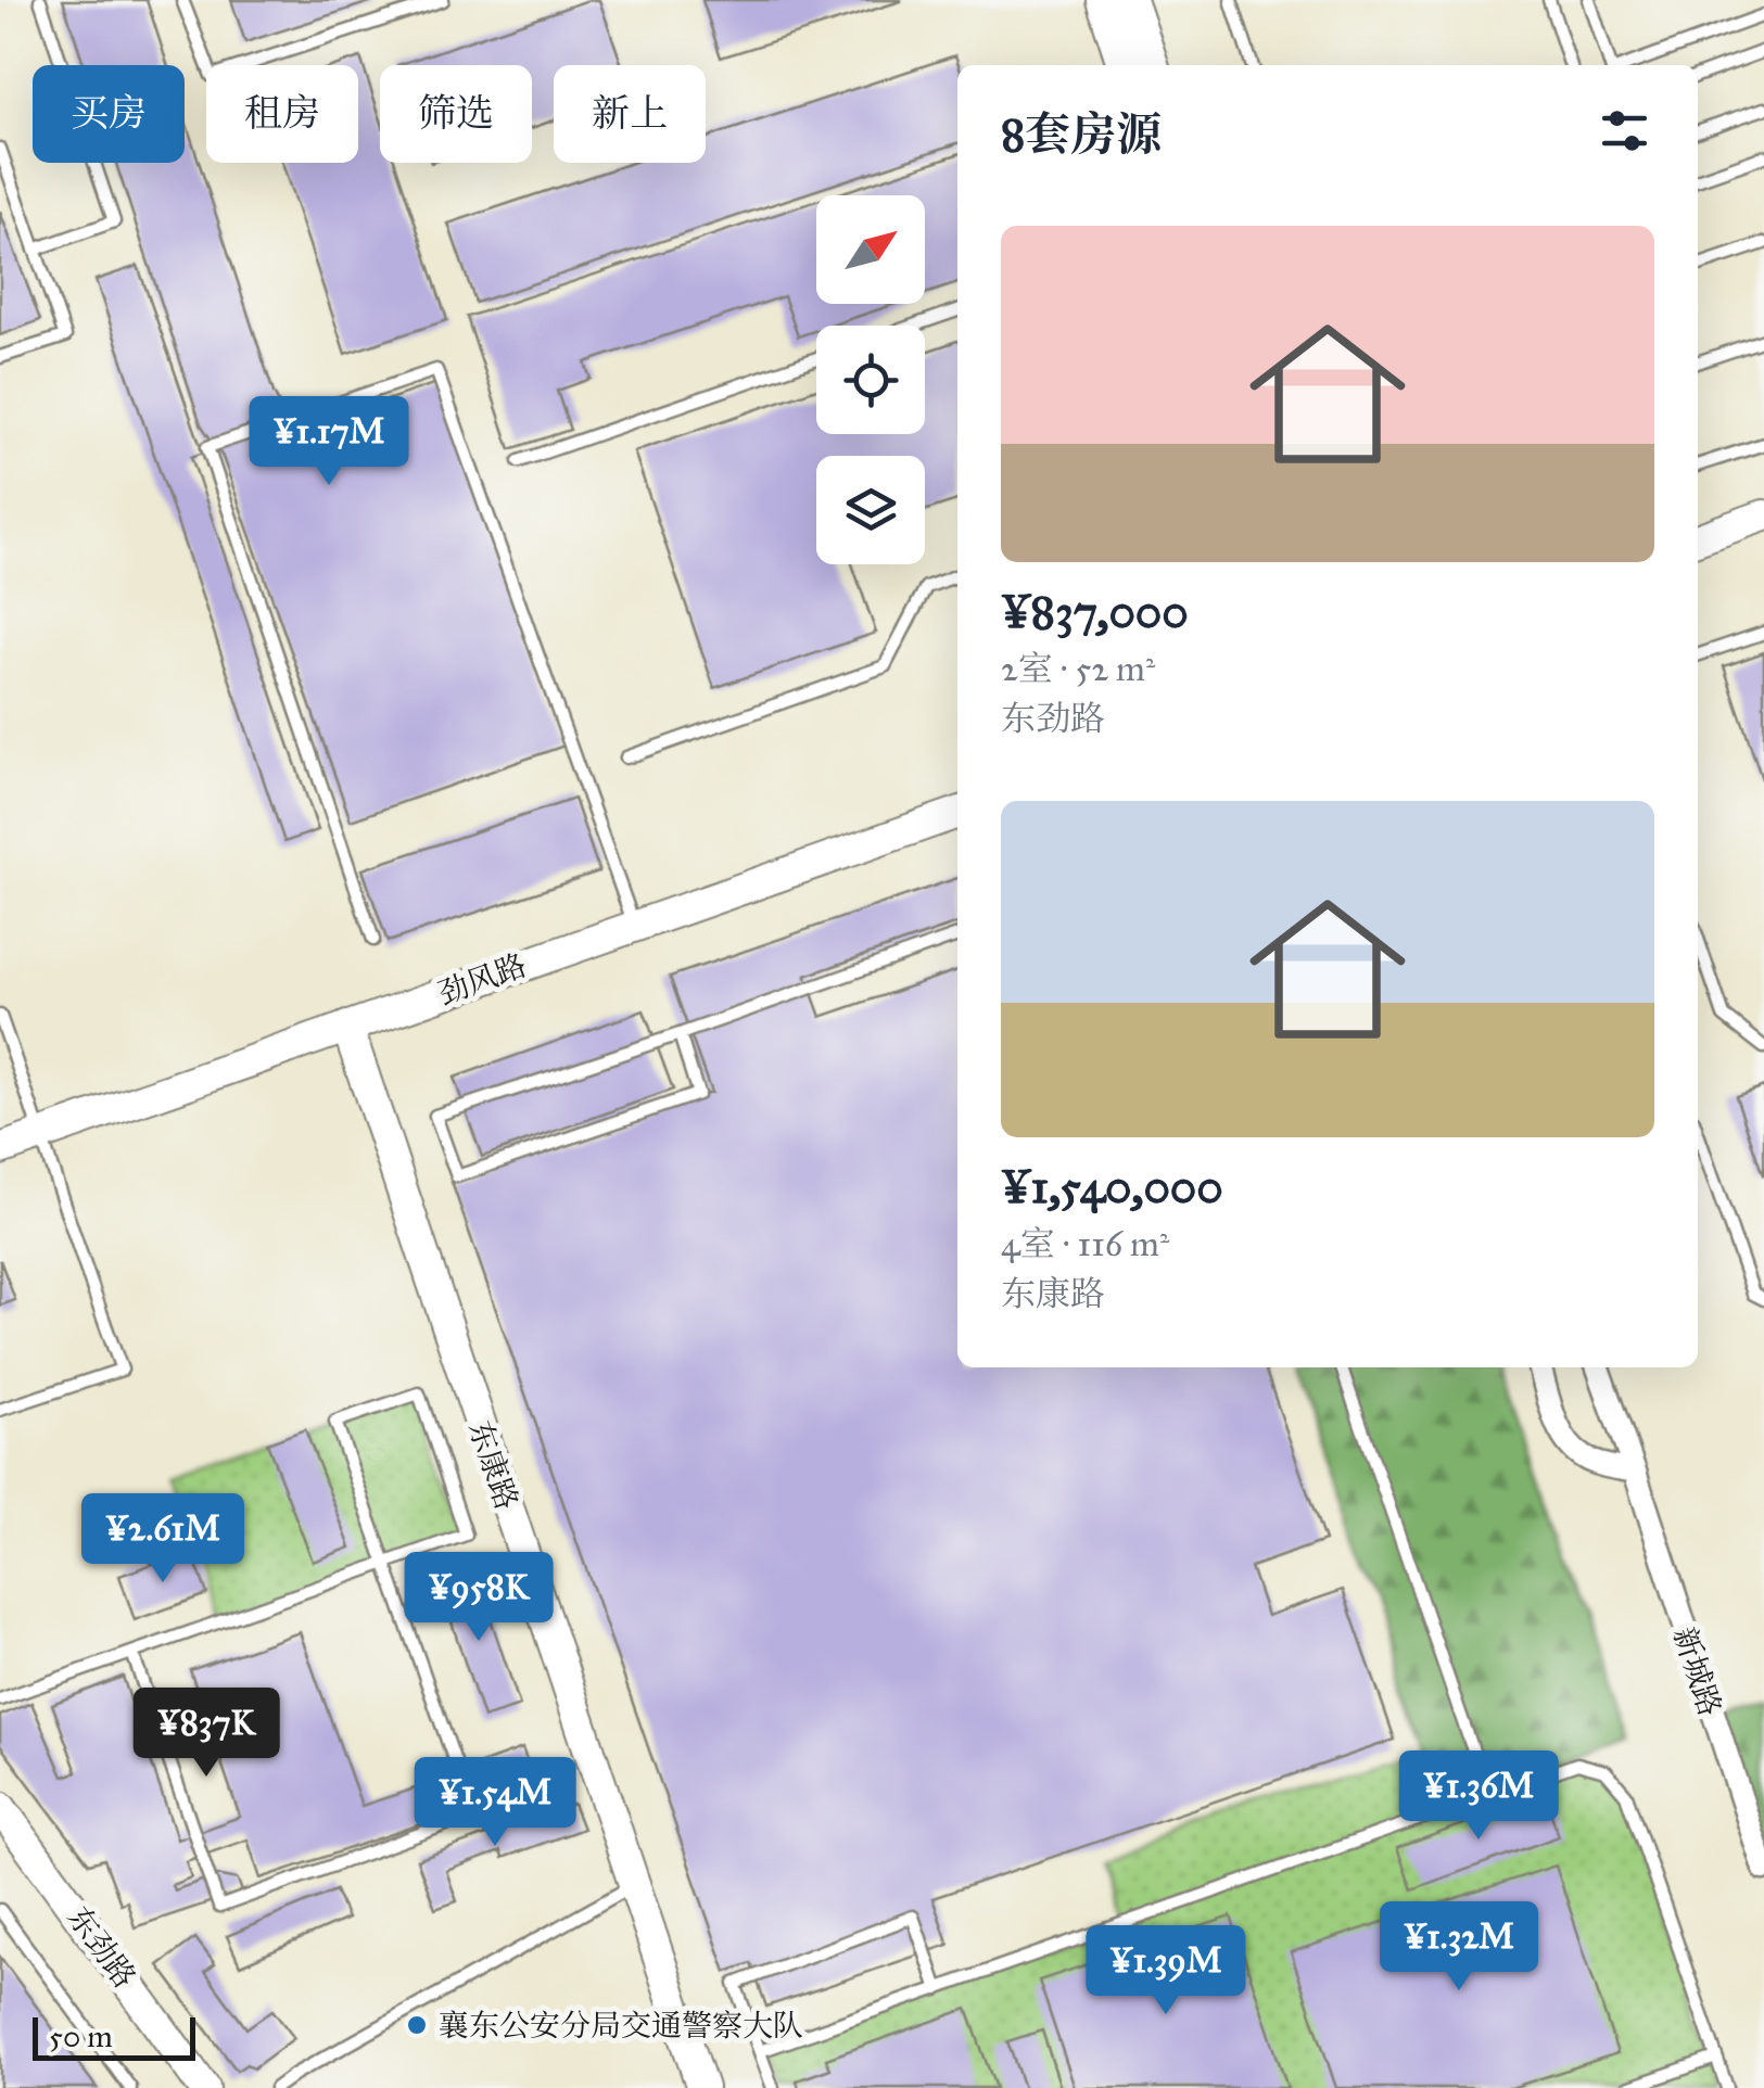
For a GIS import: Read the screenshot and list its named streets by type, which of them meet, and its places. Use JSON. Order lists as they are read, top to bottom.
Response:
{
  "streets": {
    "street": [
      "劲风路",
      "东康路",
      "新城路",
      "东劲路"
    ]
  },
  "crossings": [
    ["劲风路", "东康路"]
  ],
  "places": ["襄东公安分局交通警察大队"],
  "scale_bar": "50 m",
  "north": "top right",
  "page": {
    "chip": [
      "买房",
      "租房",
      "筛选",
      "新上"
    ],
    "heading": "8套房源",
    "list": [
      {
        "name": "¥837,000",
        "note": "2室 · 52 m² · 东劲路"
      },
      {
        "name": "¥1,540,000",
        "note": "4室 · 116 m² · 东康路"
      }
    ],
    "price": [
      "¥1.17M",
      "¥2.61M",
      "¥958K",
      "¥837K",
      "¥1.36M",
      "¥1.54M",
      "¥1.32M",
      "¥1.39M"
    ],
    "scale": "50 m"
  }
}
